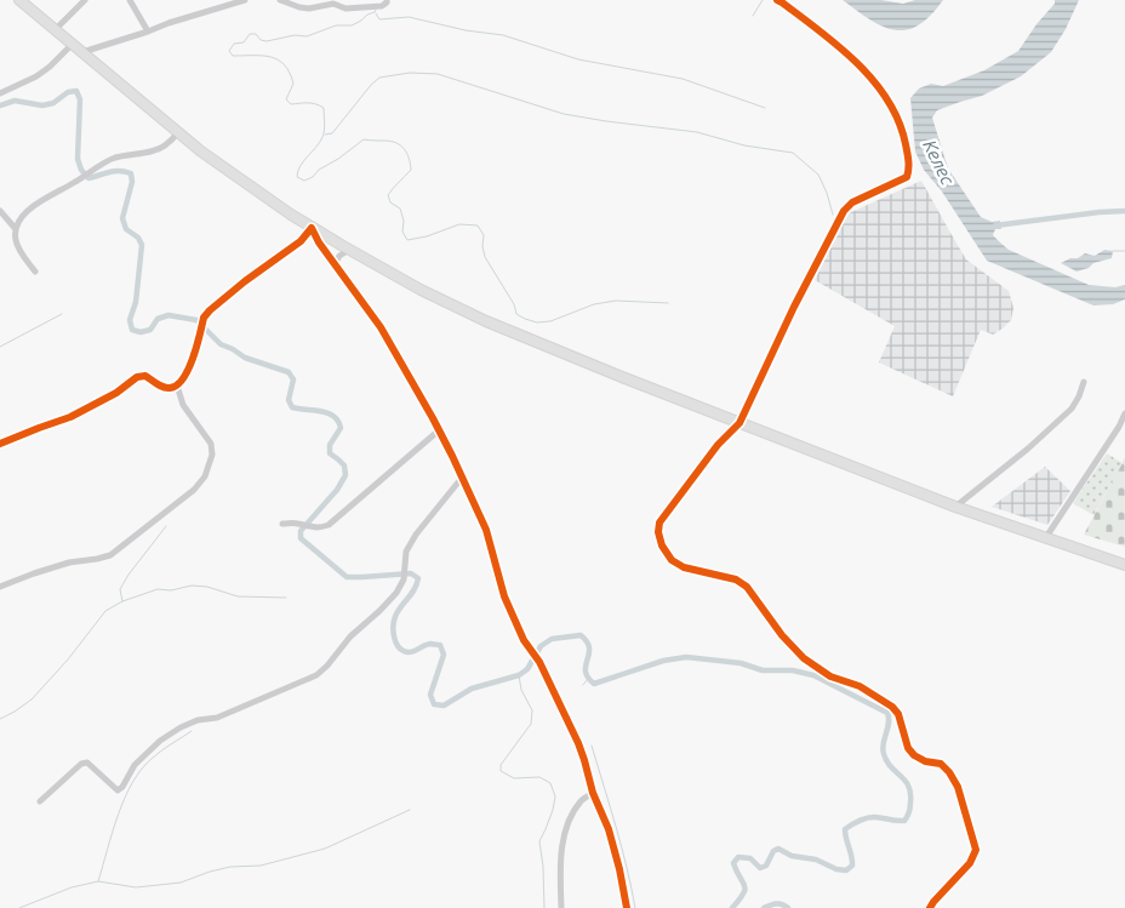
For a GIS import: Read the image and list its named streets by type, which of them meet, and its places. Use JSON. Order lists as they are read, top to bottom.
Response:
{
  "water": ["Келес"]
}
